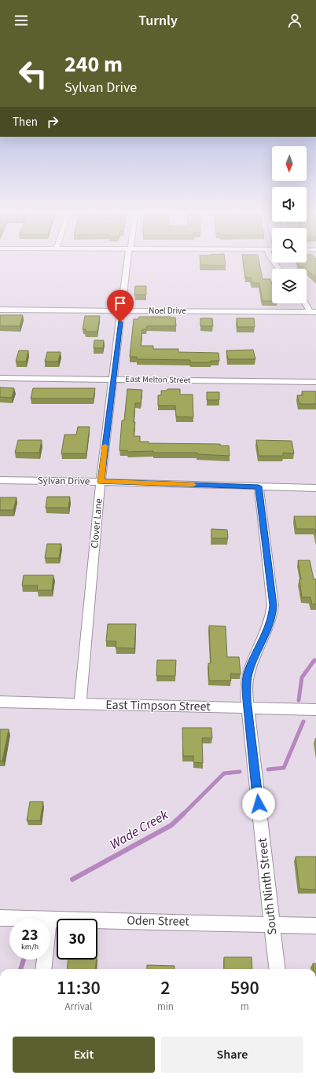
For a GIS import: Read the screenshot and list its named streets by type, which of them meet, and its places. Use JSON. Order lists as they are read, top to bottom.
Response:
{
  "streets": {
    "street": [
      "Noel Drive",
      "East Melton Street",
      "Sylvan Drive",
      "Clover Lane",
      "East Timpson Street",
      "South Ninth Street",
      "Oden Street"
    ]
  },
  "crossings": [
    ["Noel Drive", "Clover Lane"],
    ["East Melton Street", "Clover Lane"],
    ["Sylvan Drive", "Clover Lane"],
    ["Sylvan Drive", "South Ninth Street"],
    ["Clover Lane", "East Timpson Street"],
    ["East Timpson Street", "South Ninth Street"],
    ["South Ninth Street", "Oden Street"]
  ],
  "water": ["Wade Creek"],
  "north": "bottom",
  "page": {
    "header": "Turnly",
    "turn": ["240 m", "Sylvan Drive"],
    "then": "Then",
    "speed": "23 km/h",
    "limit": "30",
    "eta": [
      "11:30",
      "Arrival",
      "2",
      "min",
      "590",
      "m"
    ],
    "buttons": ["Exit", "Share"]
  }
}
